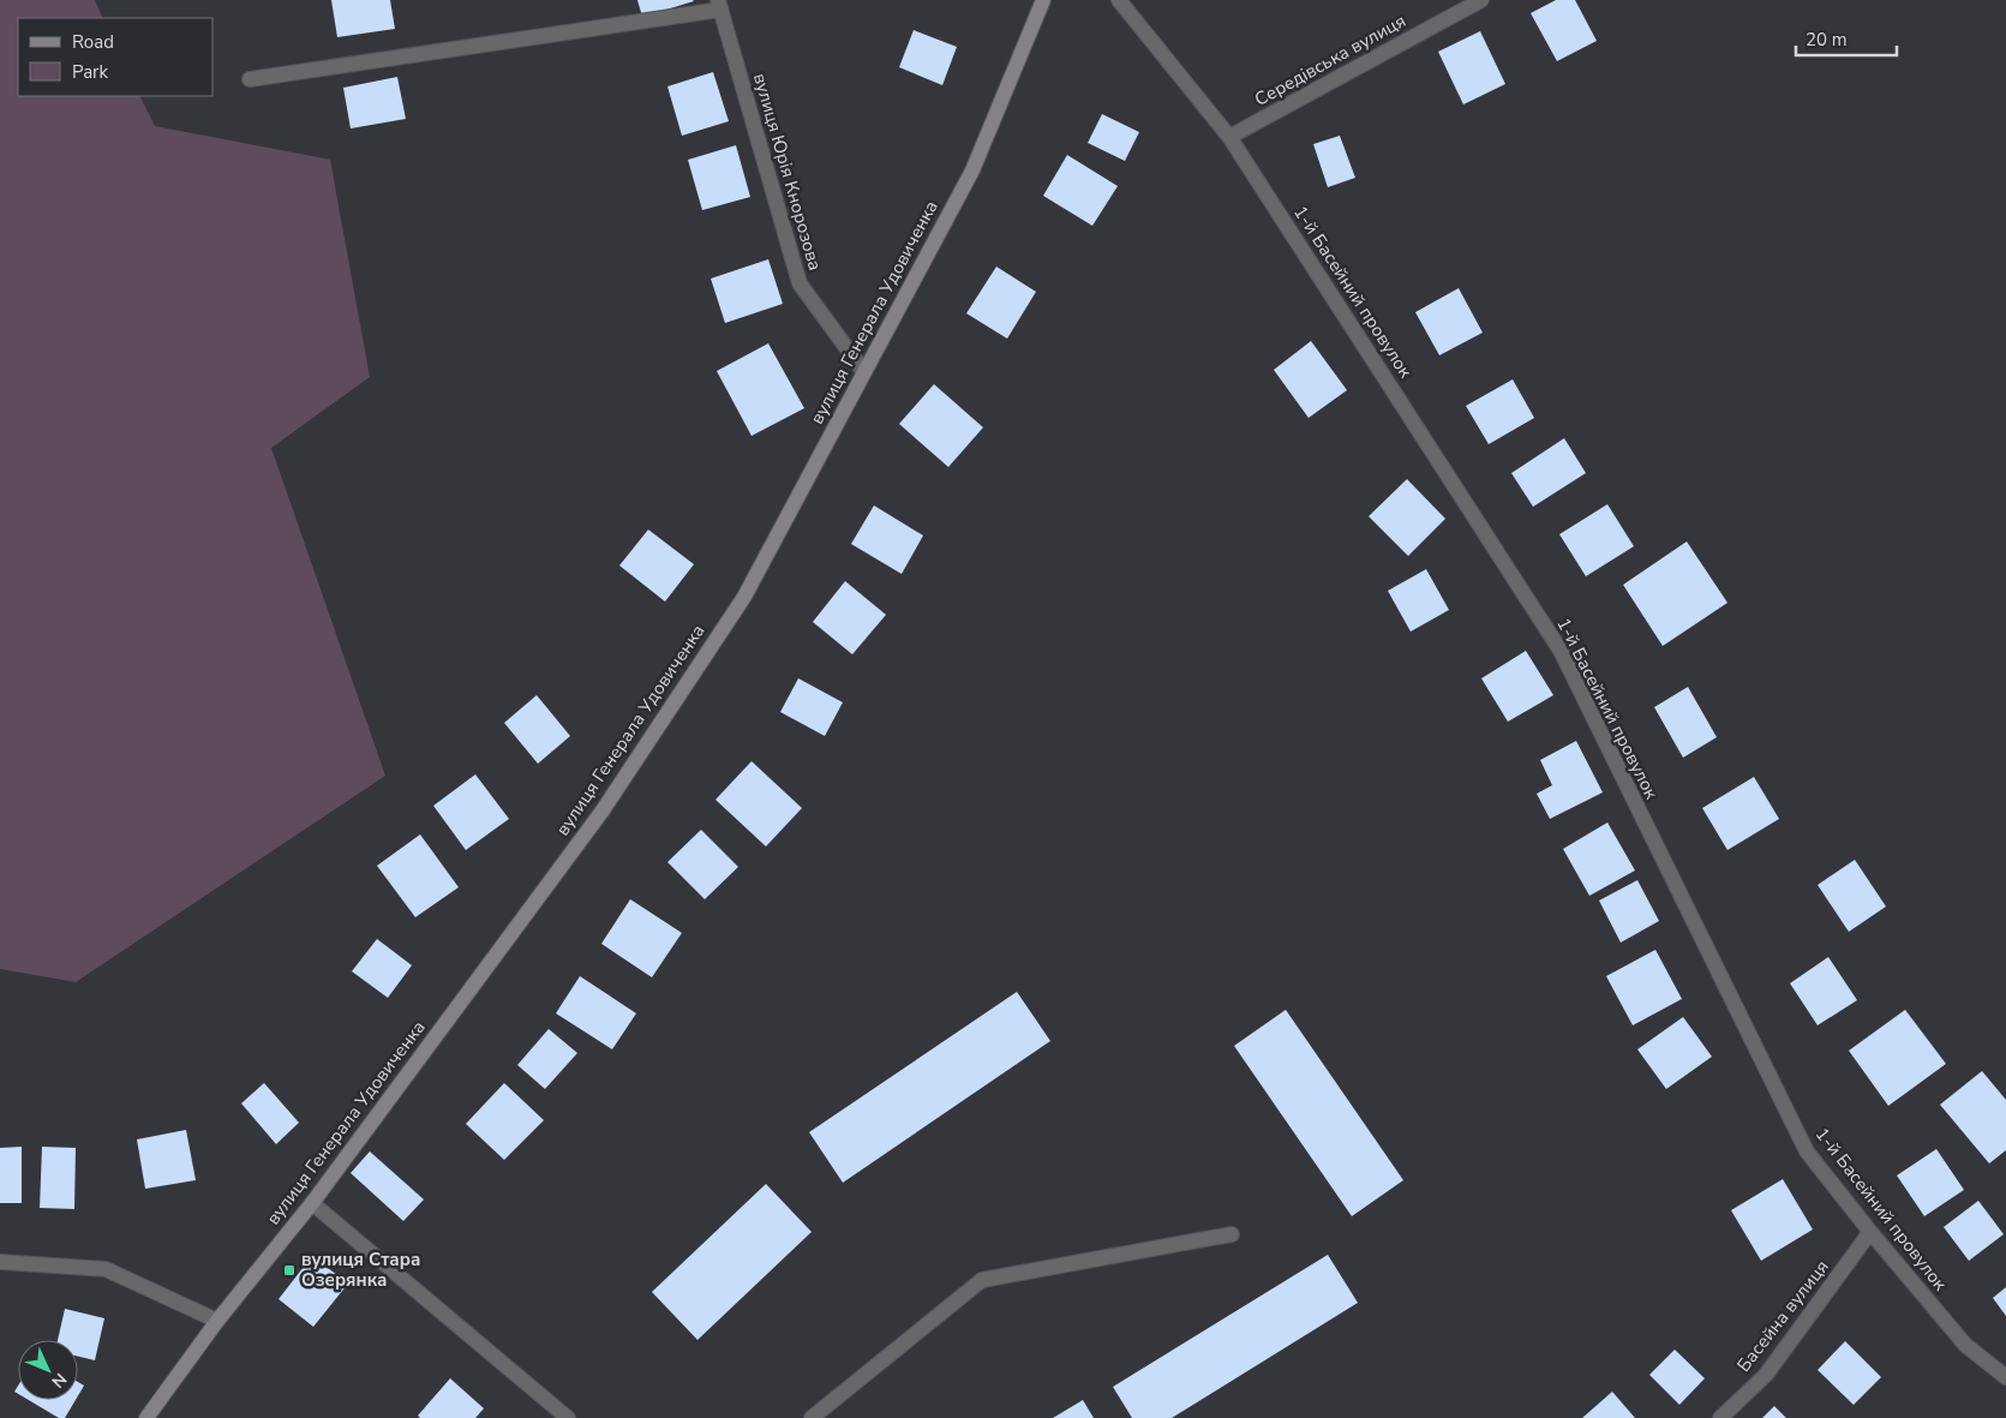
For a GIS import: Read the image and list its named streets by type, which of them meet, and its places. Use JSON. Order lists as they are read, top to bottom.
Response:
{
  "streets": {
    "main road": ["вулиця Генерала Удовиченка"],
    "street": [
      "Середівська вулиця",
      "вулиця Юрія Кнорозова",
      "1-й Басейний провулок",
      "Басейна вулиця"
    ]
  },
  "crossings": [
    ["Середівська вулиця", "1-й Басейний провулок"],
    ["вулиця Юрія Кнорозова", "вулиця Генерала Удовиченка"],
    ["1-й Басейний провулок", "Басейна вулиця"]
  ],
  "places": {
    "transit": ["вулиця Стара Озерянка"]
  },
  "legend": ["Road", "Park"],
  "scale_bar": "20 m",
  "north": "bottom right"
}
